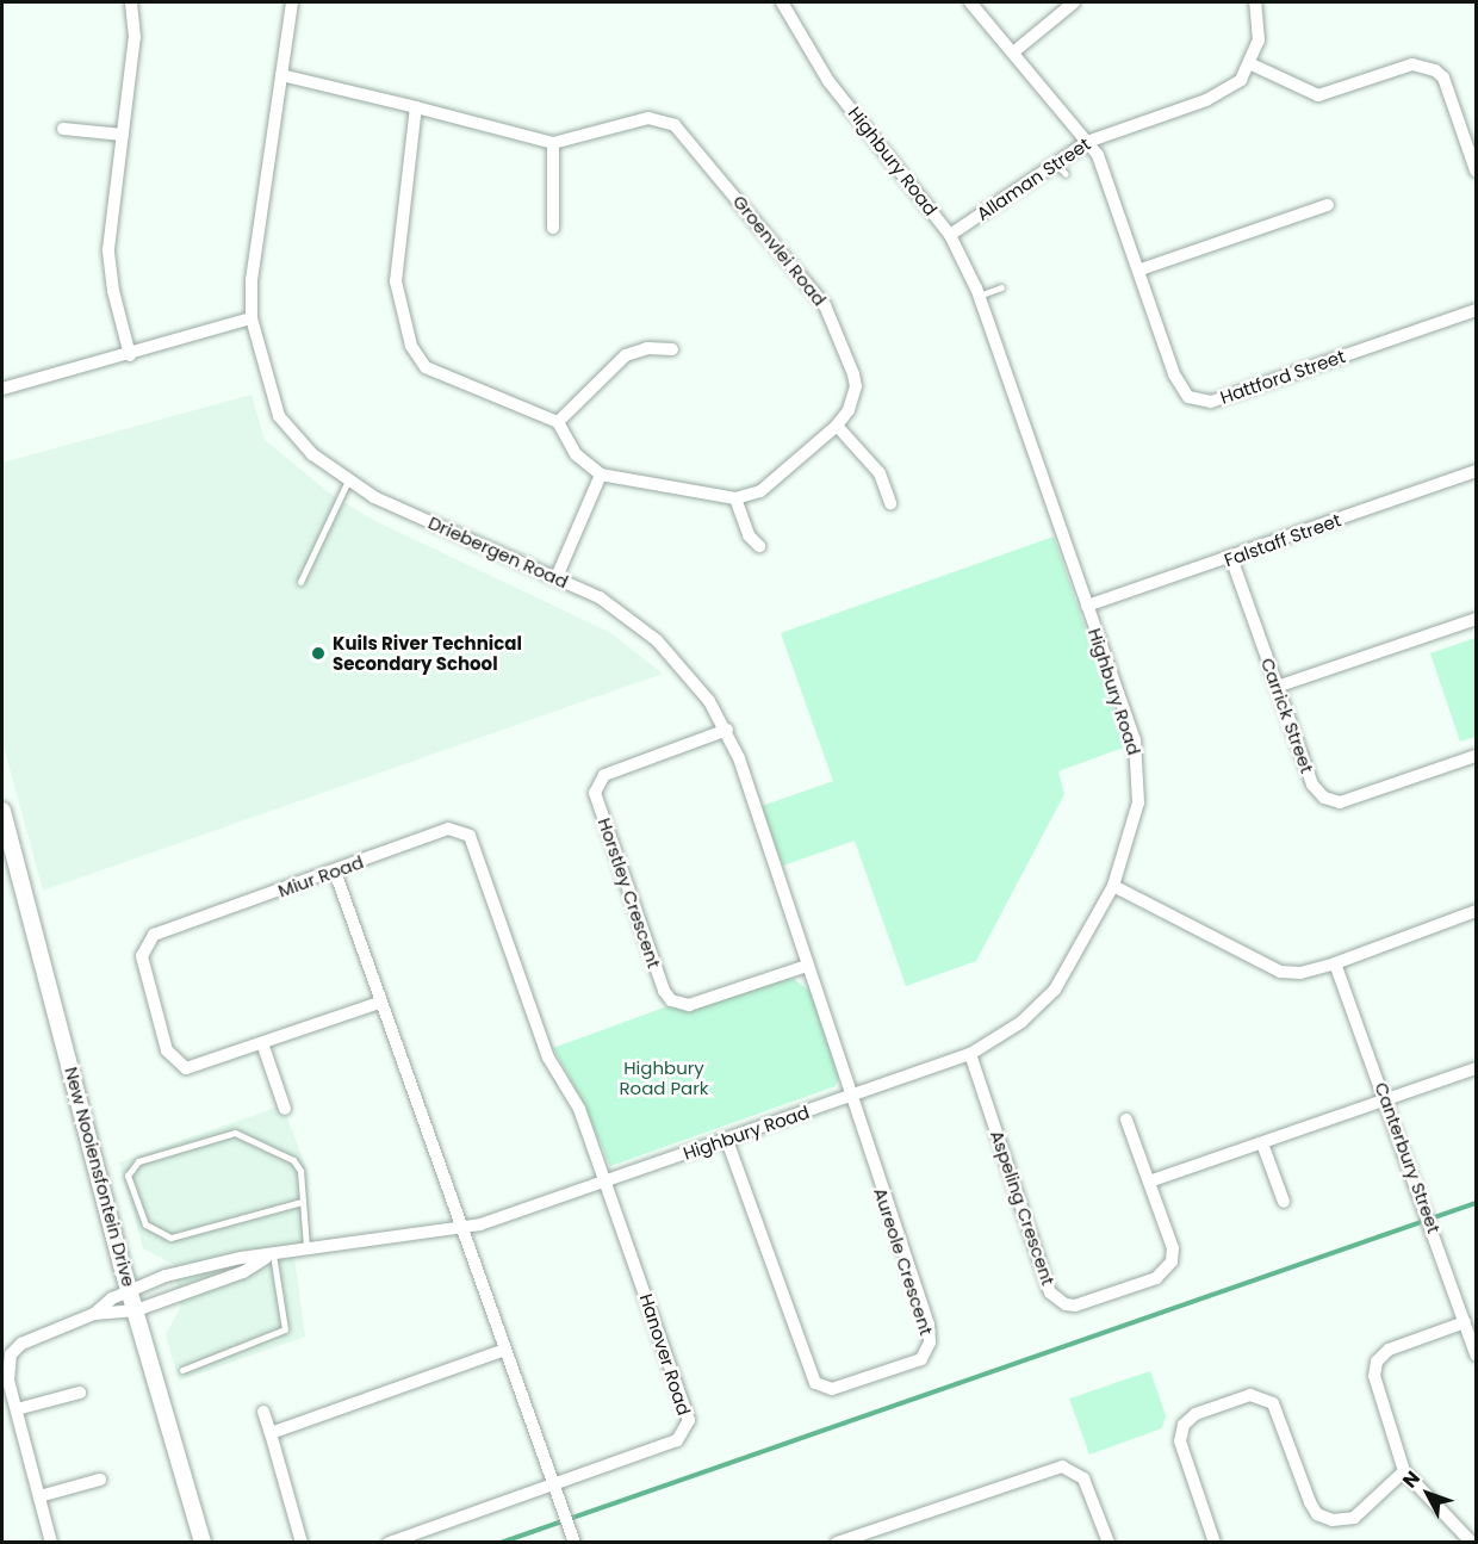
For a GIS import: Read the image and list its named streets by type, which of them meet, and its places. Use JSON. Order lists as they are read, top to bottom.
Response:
{
  "streets": {
    "street": [
      "Highbury Road",
      "Allaman Street",
      "Groenvlei Road",
      "Hattford Street",
      "Falstaff Street",
      "Driebergen Road",
      "Carrick Street",
      "Miur Road",
      "Horstley Crescent",
      "Canterbury Street",
      "New Nooiensfontein Drive",
      "Aspeling Crescent",
      "Aureole Crescent",
      "Hanover Road"
    ]
  },
  "crossings": [
    ["Highbury Road", "Allaman Street"],
    ["Highbury Road", "Falstaff Street"],
    ["Highbury Road", "Driebergen Road"],
    ["Highbury Road", "Miur Road"],
    ["Highbury Road", "New Nooiensfontein Drive"],
    ["Highbury Road", "Aspeling Crescent"],
    ["Highbury Road", "Aureole Crescent"],
    ["Highbury Road", "Hanover Road"],
    ["Allaman Street", "Hattford Street"],
    ["Groenvlei Road", "Driebergen Road"],
    ["Falstaff Street", "Carrick Street"],
    ["Driebergen Road", "Horstley Crescent"],
    ["Driebergen Road", "Aureole Crescent"],
    ["Miur Road", "Hanover Road"]
  ],
  "parks": ["Highbury Road Park"],
  "places": ["Kuils River Technical Secondary School"],
  "north": "top left"
}
